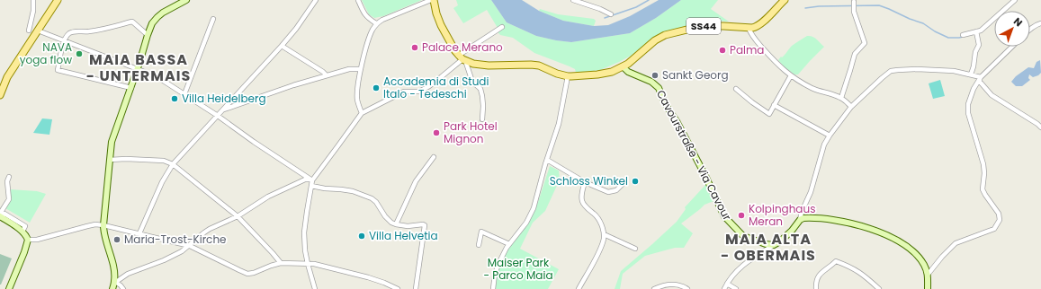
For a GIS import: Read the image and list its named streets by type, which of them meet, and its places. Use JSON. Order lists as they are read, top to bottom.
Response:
{
  "streets": {
    "main road": ["SS44"],
    "street": ["Cavourstraße - Via Cavour"]
  },
  "crossings": [
    ["SS44", "Cavourstraße - Via Cavour"]
  ],
  "districts": ["MAIA BASSA - UNTERMAIS", "MAIA ALTA - OBERMAIS"],
  "parks": ["Maiser Park - Parco Maia"],
  "places": [
    "Palace Merano",
    "Palma",
    "NAVA yoga flow",
    "Sankt Georg",
    "Accademia di Studi Italo - Tedeschi",
    "Villa Heidelberg",
    "Park Hotel Mignon",
    "Schloss Winkel",
    "Kolpinghaus Meran",
    "Villa Helvetia",
    "Maria-Trost-Kirche"
  ],
  "north": "top right"
}
